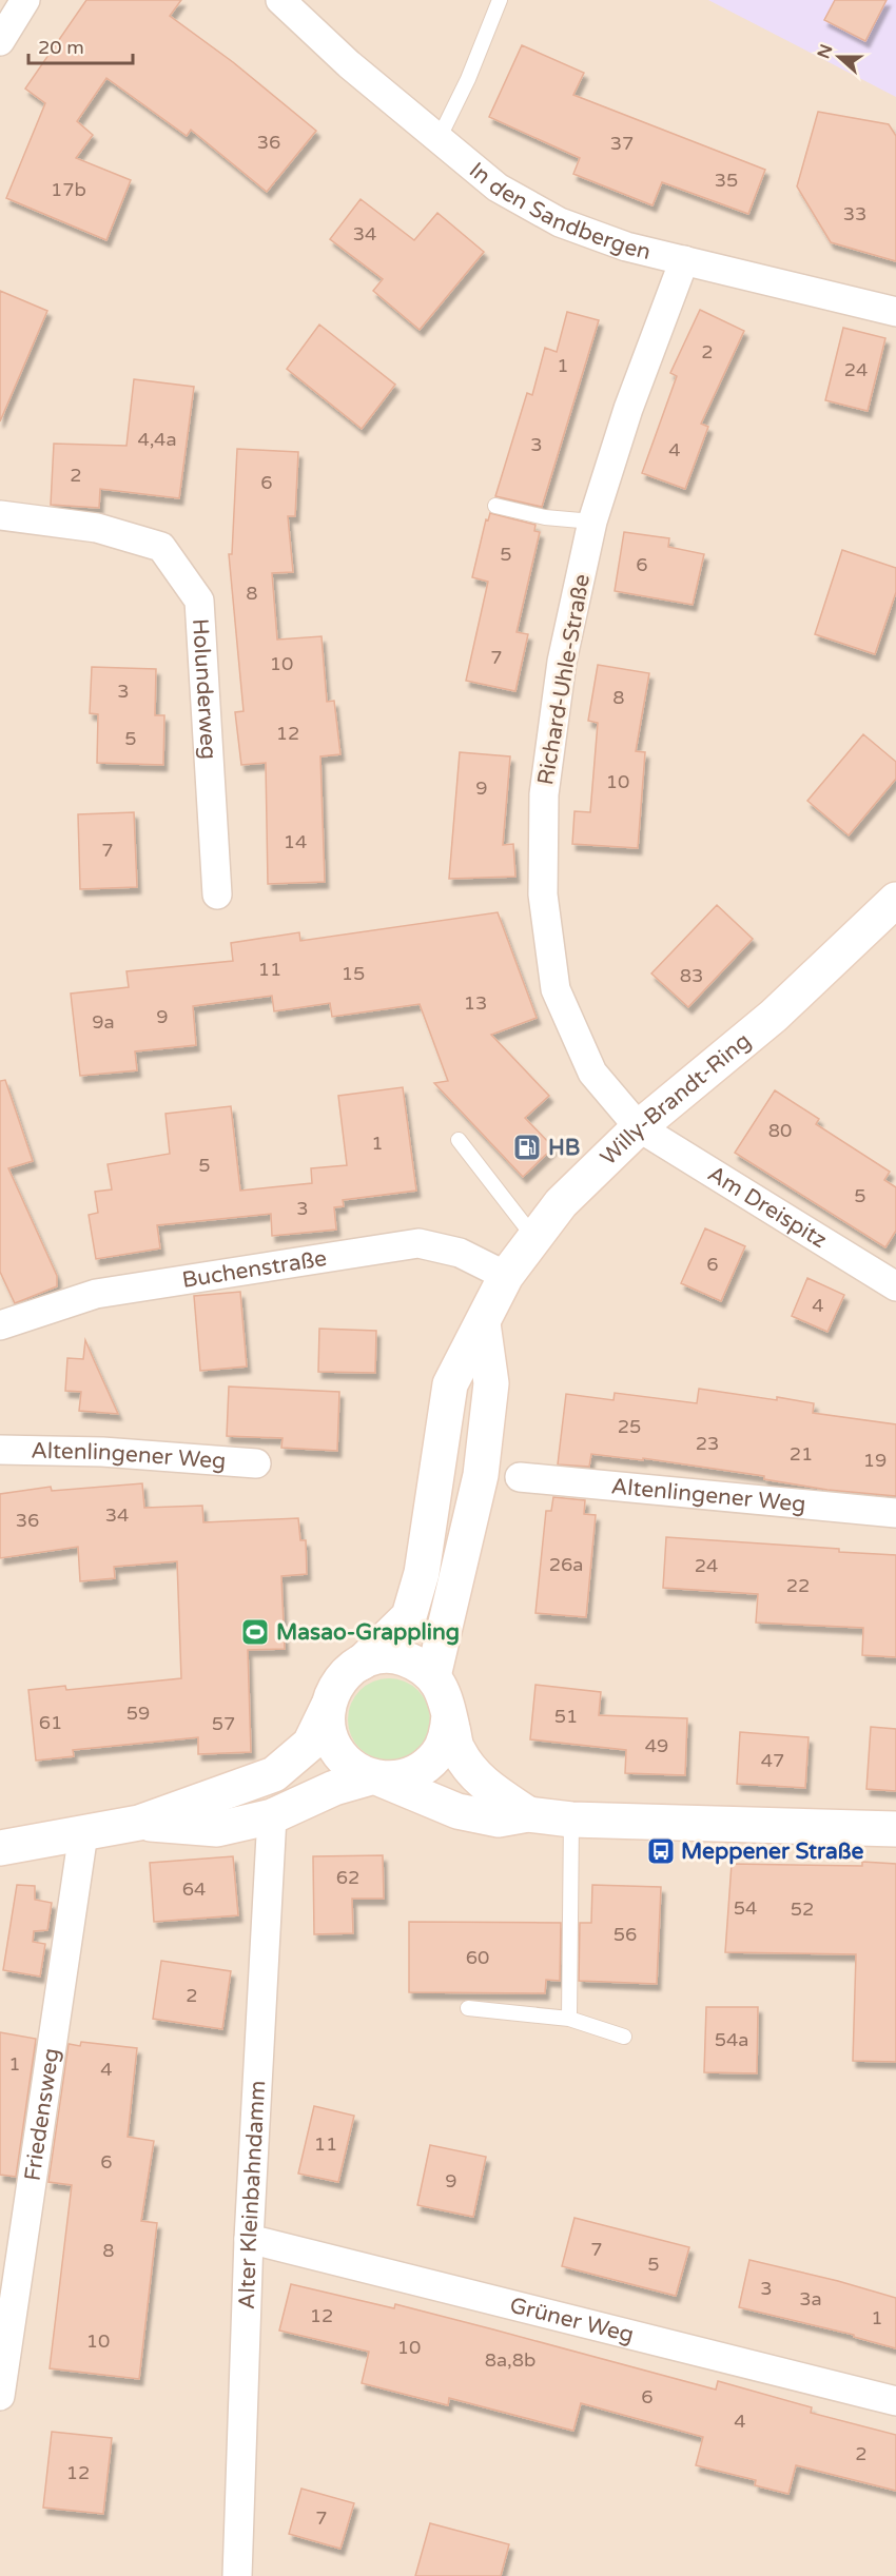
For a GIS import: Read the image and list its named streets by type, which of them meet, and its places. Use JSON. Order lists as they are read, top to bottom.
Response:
{
  "streets": {
    "main road": ["Willy-Brandt-Ring"],
    "street": [
      "In den Sandbergen",
      "Richard-Uhle-Straße",
      "Holunderweg",
      "Am Dreispitz",
      "Buchenstraße",
      "Altenlingener Weg",
      "Friedensweg",
      "Alter Kleinbahndamm",
      "Grüner Weg"
    ]
  },
  "crossings": [
    ["In den Sandbergen", "Richard-Uhle-Straße"],
    ["Richard-Uhle-Straße", "Willy-Brandt-Ring"],
    ["Richard-Uhle-Straße", "Am Dreispitz"],
    ["Willy-Brandt-Ring", "Am Dreispitz"],
    ["Willy-Brandt-Ring", "Buchenstraße"],
    ["Alter Kleinbahndamm", "Grüner Weg"]
  ],
  "places": {
    "fuel station": ["HB"],
    "sports": ["Masao-Grappling"],
    "bus stop": ["Meppener Straße"]
  },
  "house_numbers": [
    "36",
    "37",
    "35",
    "17b",
    "33",
    "34",
    "2",
    "1",
    "24",
    "4,4a",
    "3",
    "4",
    "2",
    "6",
    "5",
    "6",
    "8",
    "7",
    "10",
    "3",
    "8",
    "12",
    "5",
    "10",
    "9",
    "14",
    "7",
    "11",
    "15",
    "83",
    "13",
    "9",
    "9a",
    "80",
    "1",
    "5",
    "5",
    "3",
    "6",
    "4",
    "25",
    "23",
    "21",
    "19",
    "34",
    "36",
    "26a",
    "24",
    "22",
    "59",
    "51",
    "61",
    "57",
    "49",
    "47",
    "62",
    "64",
    "54",
    "52",
    "56",
    "60",
    "2",
    "54a",
    "1",
    "4",
    "11",
    "6",
    "9",
    "7",
    "8",
    "5",
    "3",
    "3a",
    "12",
    "1",
    "10",
    "10",
    "8a,8b",
    "6",
    "4",
    "2",
    "12",
    "7"
  ],
  "scale_bar": "20 m",
  "north": "left"
}
